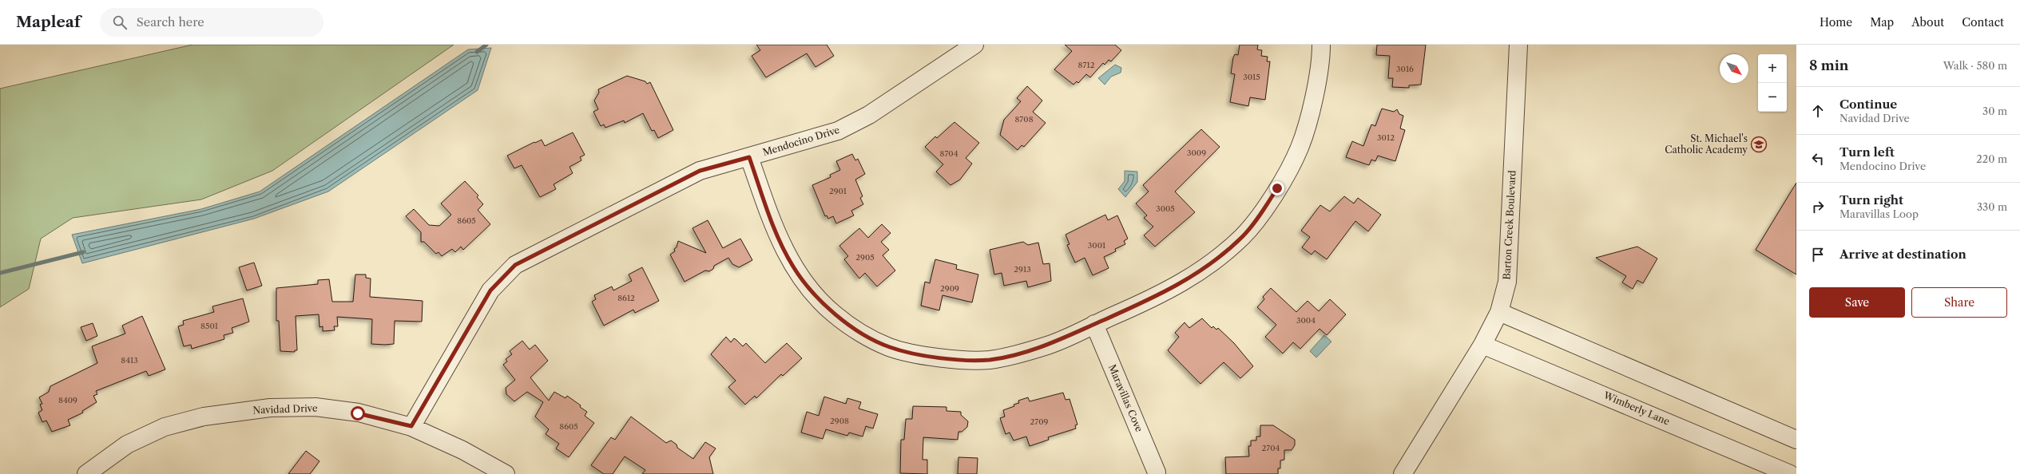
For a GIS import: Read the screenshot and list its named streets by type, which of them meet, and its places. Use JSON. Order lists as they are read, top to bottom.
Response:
{
  "streets": {
    "street": [
      "Mendocino Drive",
      "Barton Creek Boulevard",
      "Maravillas Cove",
      "Wimberly Lane",
      "Navidad Drive"
    ]
  },
  "crossings": [
    ["Mendocino Drive", "Navidad Drive"],
    ["Barton Creek Boulevard", "Wimberly Lane"]
  ],
  "places": {
    "school or university": ["St. Michael's Catholic Academy"]
  },
  "house_numbers": [
    "8712",
    "3016",
    "3015",
    "8708",
    "3012",
    "3009",
    "8704",
    "2901",
    "3005",
    "8605",
    "3001",
    "2905",
    "2913",
    "2909",
    "8612",
    "3004",
    "8501",
    "8413",
    "8409",
    "2908",
    "2709",
    "8605",
    "2704"
  ],
  "north": "bottom right",
  "page": {
    "header": "Mapleaf",
    "search": "Search here",
    "nav": [
      "Home",
      "Map",
      "About",
      "Contact"
    ],
    "heading": ["8 min", "Walk · 580 m"],
    "map_buttons": ["+", "−"],
    "list": [
      ["Continue", "Navidad Drive", "30 m"],
      ["Turn left", "Mendocino Drive", "220 m"],
      ["Turn right", "Maravillas Loop", "330 m"],
      "Arrive at destination"
    ],
    "buttons": ["Save", "Share"]
  }
}
